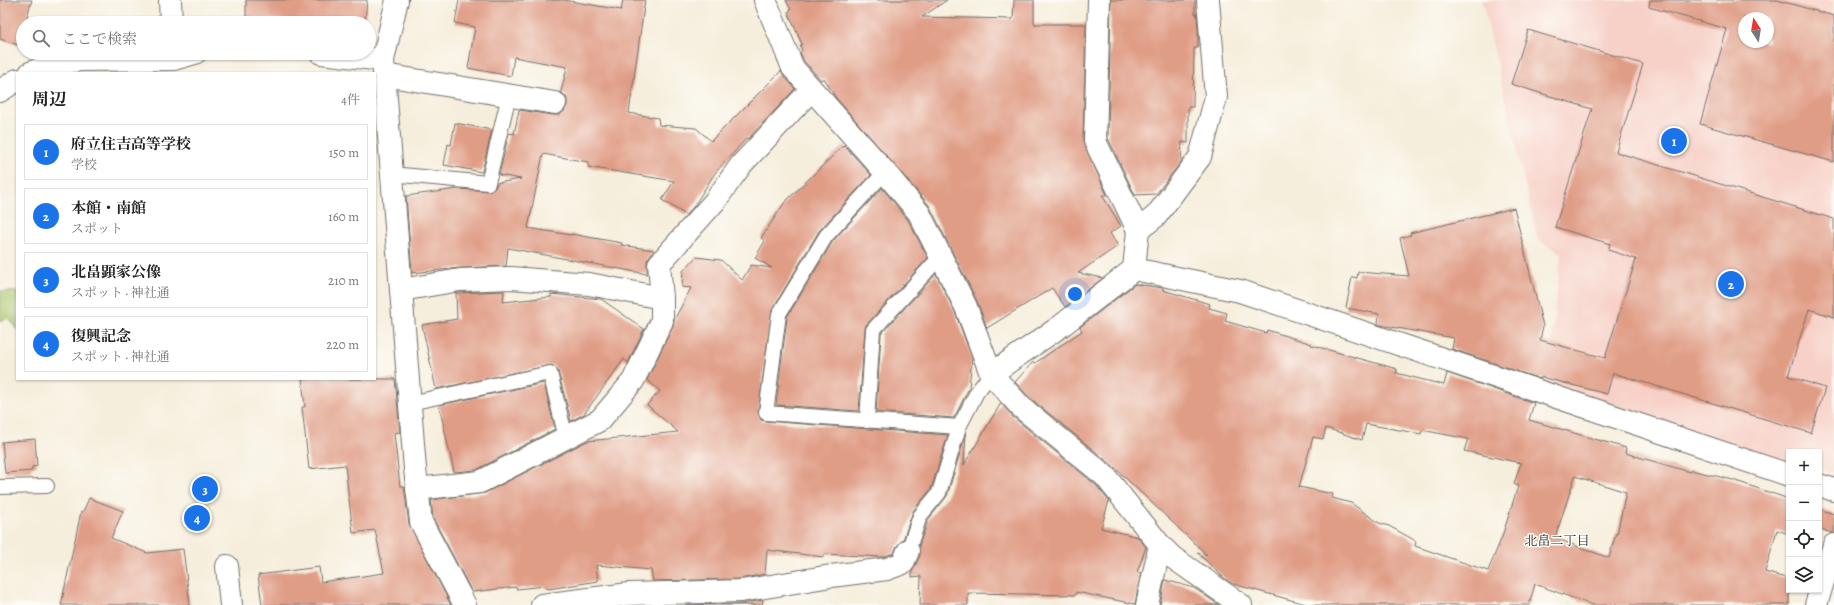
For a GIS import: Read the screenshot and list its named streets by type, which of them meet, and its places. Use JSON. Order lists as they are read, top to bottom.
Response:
{
  "districts": ["北畠二丁目"],
  "north": "top",
  "page": {
    "search": "ここで検索",
    "heading": ["周辺", "4件"],
    "list": [
      {
        "mark": "1",
        "name": "府立住吉高等学校",
        "note": "学校",
        "value": "150 m"
      },
      {
        "mark": "2",
        "name": "本館・南館",
        "note": "スポット",
        "value": "160 m"
      },
      {
        "mark": "3",
        "name": "北畠顕家公像",
        "note": "スポット · 神社通",
        "value": "210 m"
      },
      {
        "mark": "4",
        "name": "復興記念",
        "note": "スポット · 神社通",
        "value": "220 m"
      }
    ],
    "pins": [
      "1",
      "2",
      "3",
      "4"
    ],
    "map_buttons": ["+", "−"]
  }
}
